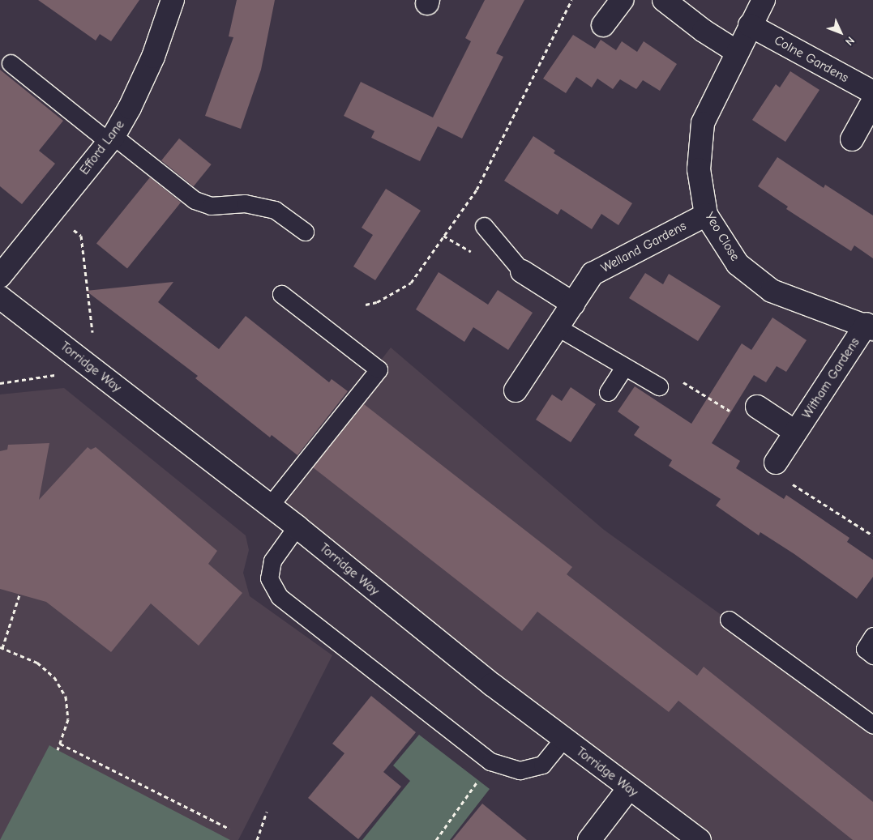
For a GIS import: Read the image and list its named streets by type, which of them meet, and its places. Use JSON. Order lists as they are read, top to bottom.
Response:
{
  "streets": {
    "street": [
      "Colne Gardens",
      "Efford Lane",
      "Yeo Close",
      "Welland Gardens",
      "Torridge Way",
      "Witham Gardens"
    ]
  },
  "crossings": [
    ["Colne Gardens", "Yeo Close"],
    ["Yeo Close", "Welland Gardens"],
    ["Yeo Close", "Witham Gardens"]
  ],
  "north": "bottom right"
}
